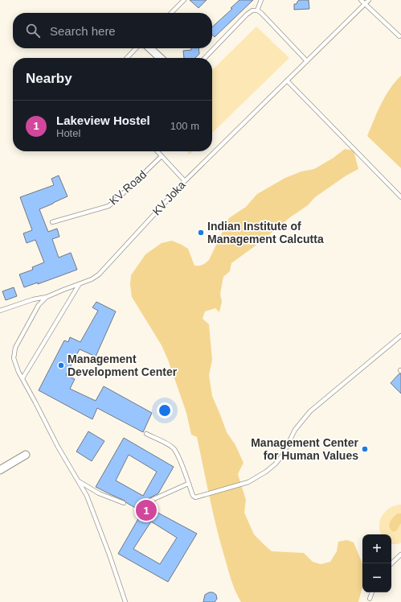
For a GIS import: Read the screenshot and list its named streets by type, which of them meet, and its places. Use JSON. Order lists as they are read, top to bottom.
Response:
{
  "streets": {
    "lane": ["KV Road", "KV Joka"]
  },
  "places": ["Indian Institute of Management Calcutta", "Management Development Center", "Management Center for Human Values"],
  "page": {
    "search": "Search here",
    "heading": "Nearby",
    "list": [
      {
        "mark": "1",
        "name": "Lakeview Hostel",
        "note": "Hotel",
        "value": "100 m"
      }
    ],
    "pins": "1",
    "map_buttons": ["+", "−"]
  }
}
